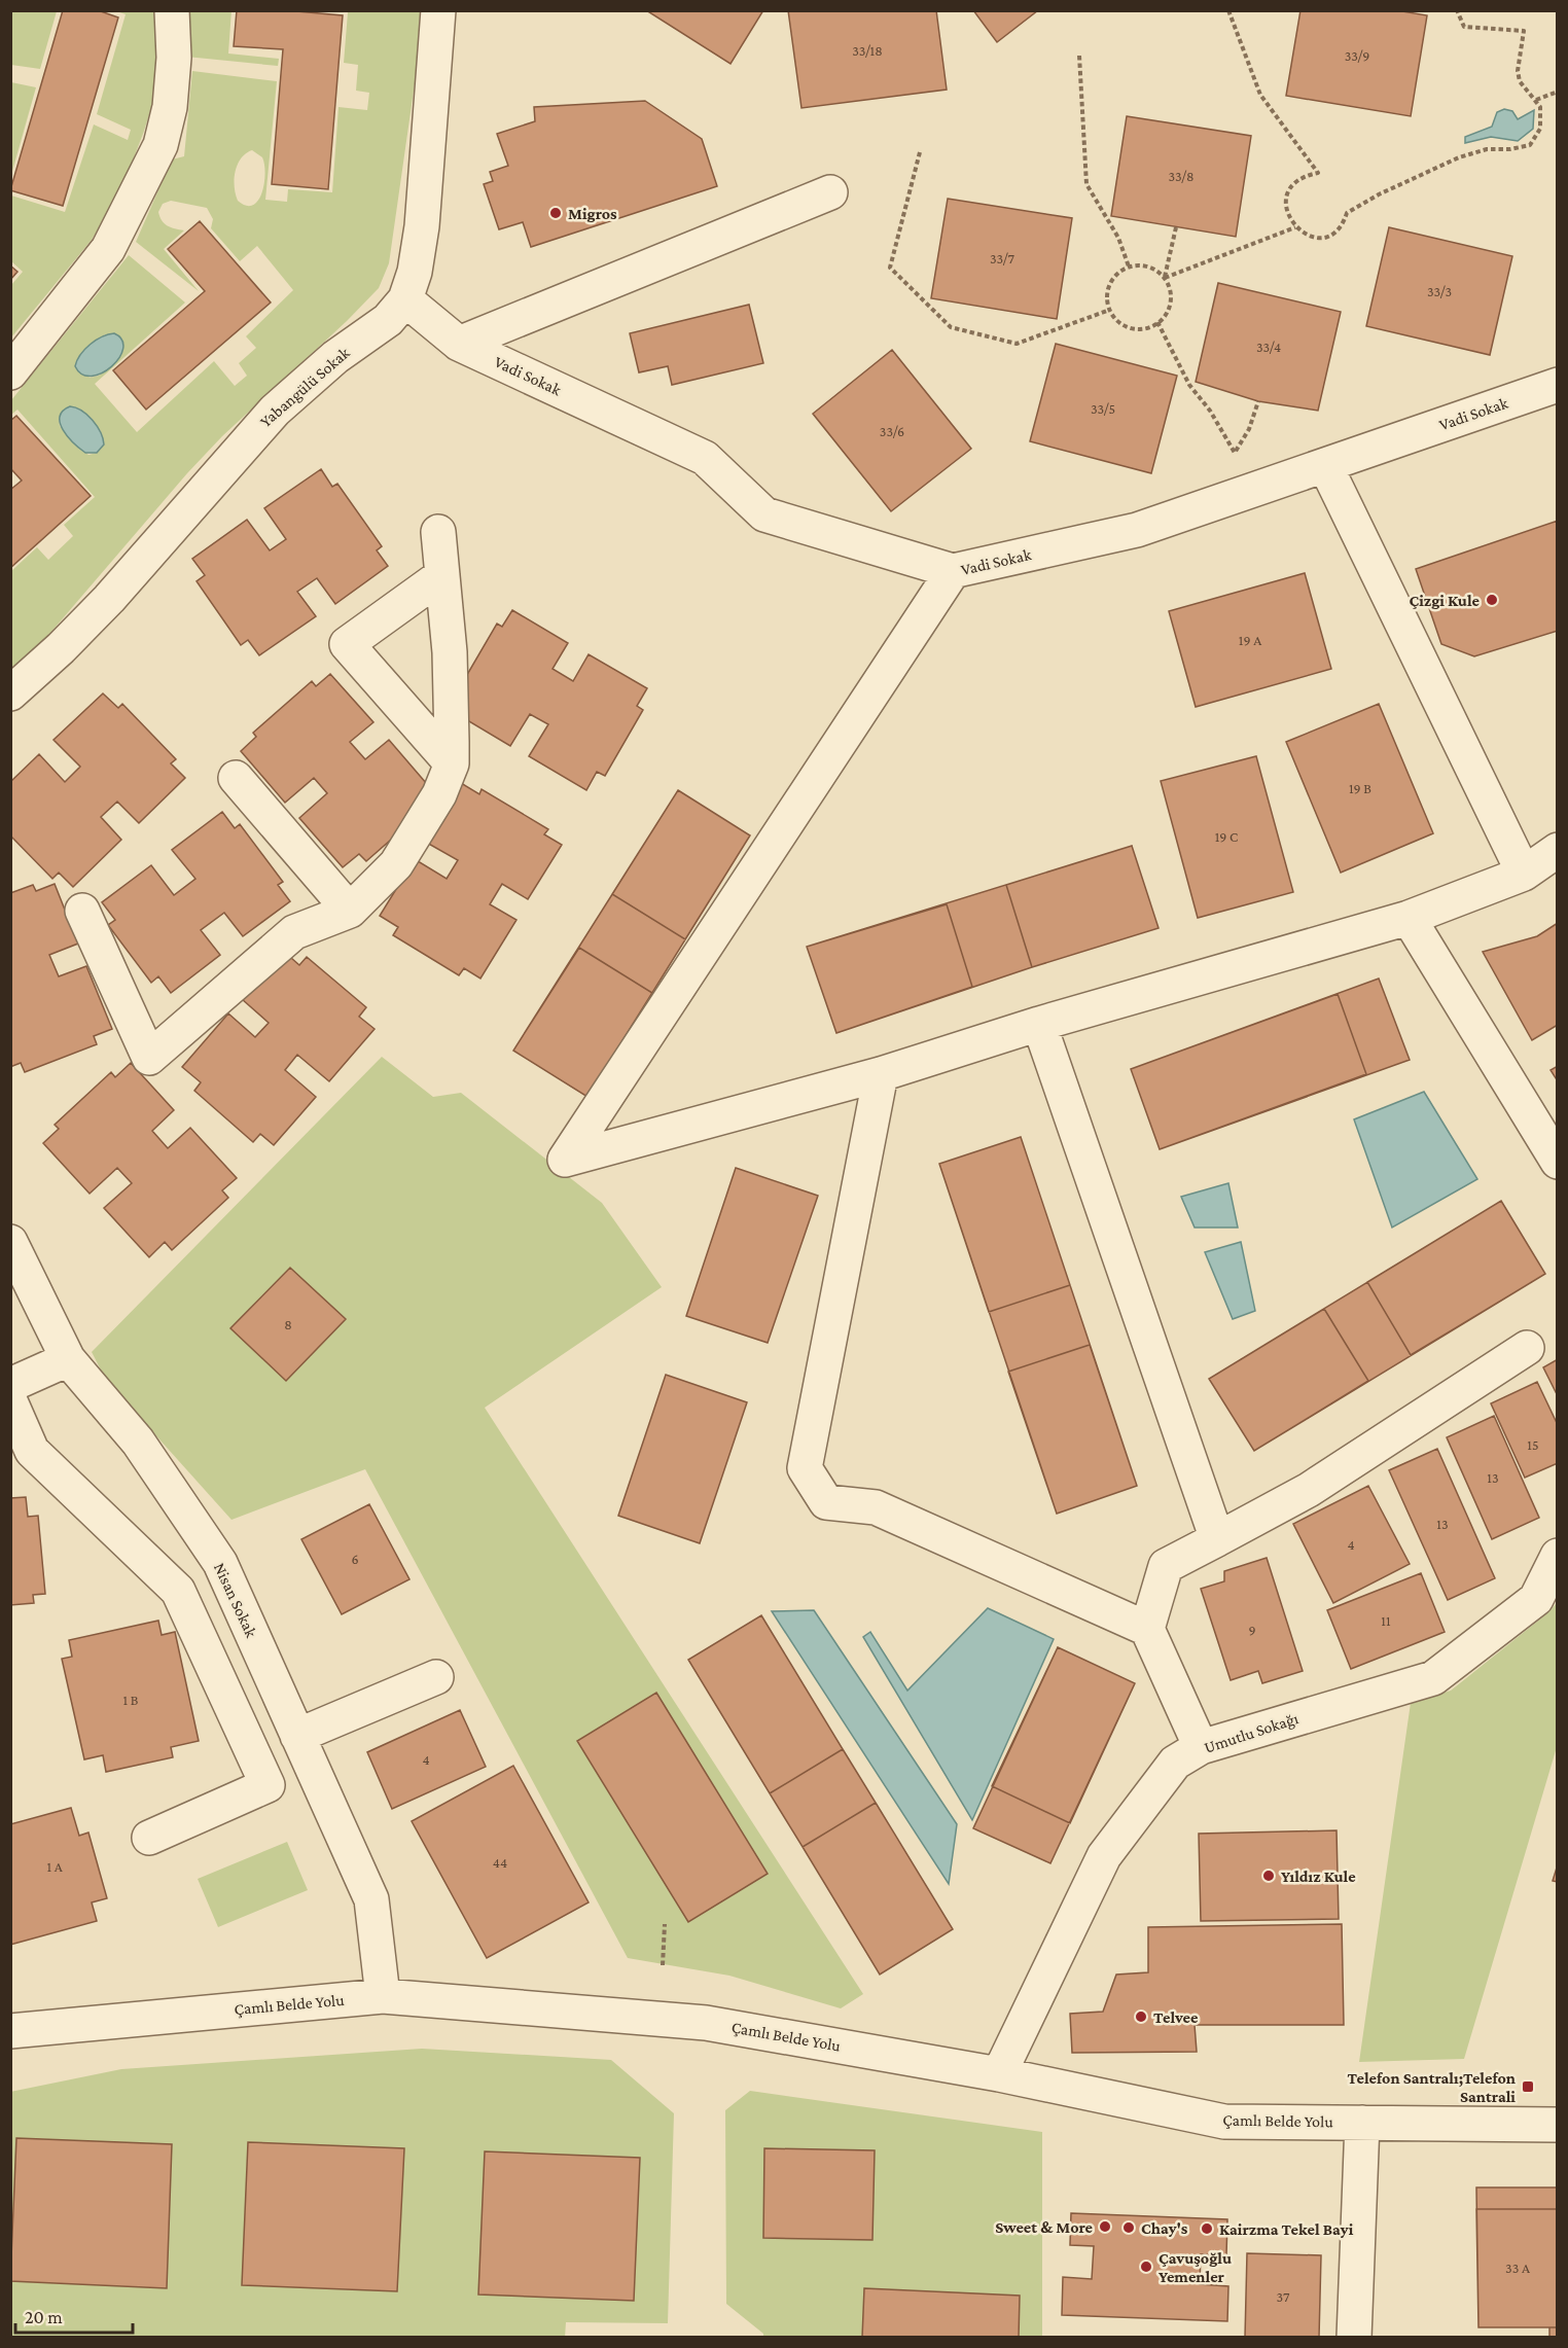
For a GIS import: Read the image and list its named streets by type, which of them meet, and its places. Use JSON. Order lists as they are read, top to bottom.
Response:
{
  "streets": {
    "street": [
      "Vadi Sokak",
      "Yabangülü Sokak",
      "Nisan Sokak",
      "Umutlu Sokağı",
      "Çamlı Belde Yolu"
    ]
  },
  "crossings": [
    ["Vadi Sokak", "Yabangülü Sokak"],
    ["Nisan Sokak", "Çamlı Belde Yolu"],
    ["Umutlu Sokağı", "Çamlı Belde Yolu"]
  ],
  "places": {
    "other": [
      "Migros",
      "Çizgi Kule",
      "Yıldız Kule",
      "Telvee",
      "Sweet & More",
      "Chay's",
      "Kairzma Tekel Bayi",
      "Çavuşoğlu Yemenler"
    ],
    "transit": ["Telefon Santralı;Telefon Santrali"]
  },
  "house_numbers": [
    "33/18",
    "33/9",
    "33/8",
    "33/7",
    "33/3",
    "33/4",
    "33/5",
    "33/6",
    "19 A",
    "19 B",
    "19 C",
    "8",
    "15",
    "13",
    "13",
    "4",
    "6",
    "11",
    "9",
    "1 B",
    "4",
    "44",
    "1 A",
    "33 A",
    "37"
  ],
  "scale_bar": "20 m"
}
